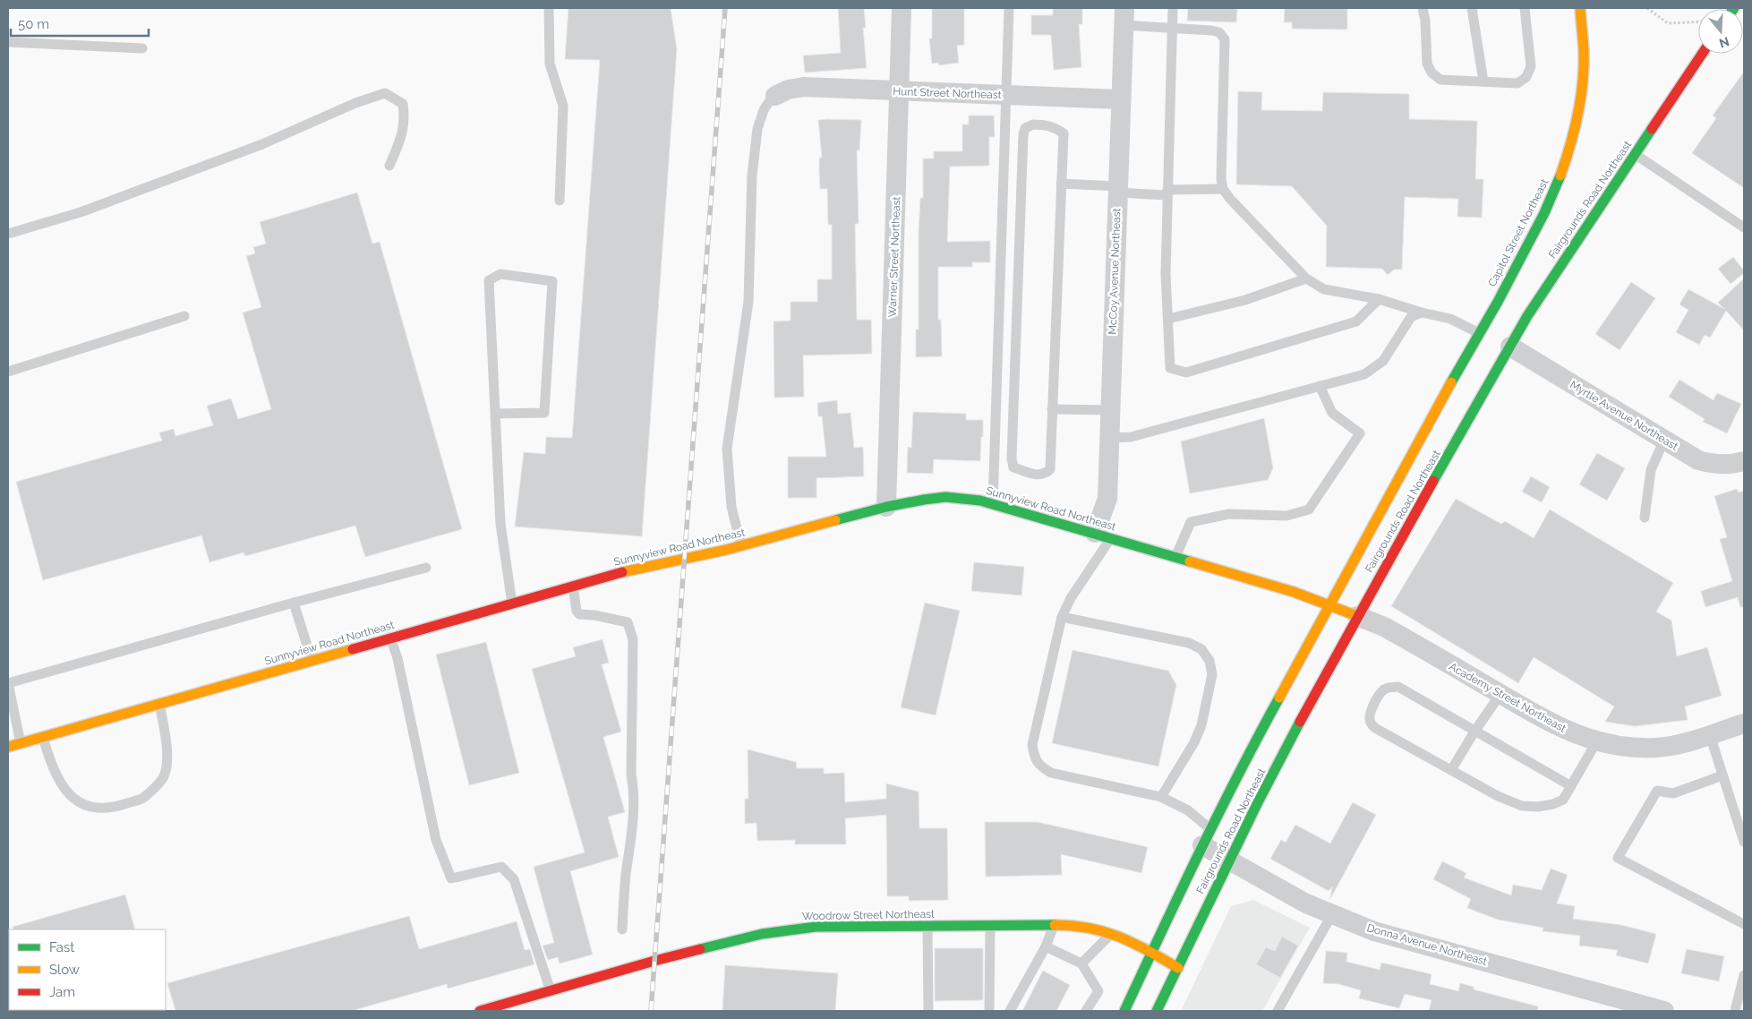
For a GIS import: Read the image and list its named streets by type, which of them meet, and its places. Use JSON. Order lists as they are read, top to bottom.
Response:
{
  "streets": {
    "main road": [
      "Fairgrounds Road Northeast",
      "Capitol Street Northeast",
      "Sunnyview Road Northeast",
      "Woodrow Street Northeast"
    ],
    "street": [
      "Hunt Street Northeast",
      "Warner Street Northeast",
      "McCoy Avenue Northeast",
      "Myrtle Avenue Northeast",
      "Academy Street Northeast",
      "Donna Avenue Northeast"
    ]
  },
  "crossings": [
    ["Hunt Street Northeast", "Warner Street Northeast"],
    ["Hunt Street Northeast", "McCoy Avenue Northeast"],
    ["Fairgrounds Road Northeast", "Capitol Street Northeast"],
    ["Fairgrounds Road Northeast", "Myrtle Avenue Northeast"],
    ["Fairgrounds Road Northeast", "Sunnyview Road Northeast"],
    ["Fairgrounds Road Northeast", "Academy Street Northeast"],
    ["Fairgrounds Road Northeast", "Woodrow Street Northeast"],
    ["Fairgrounds Road Northeast", "Donna Avenue Northeast"],
    ["Warner Street Northeast", "Sunnyview Road Northeast"],
    ["McCoy Avenue Northeast", "Sunnyview Road Northeast"],
    ["Sunnyview Road Northeast", "Academy Street Northeast"]
  ],
  "legend": ["Fast", "Slow", "Jam"],
  "scale_bar": "50 m",
  "north": "bottom"
}
